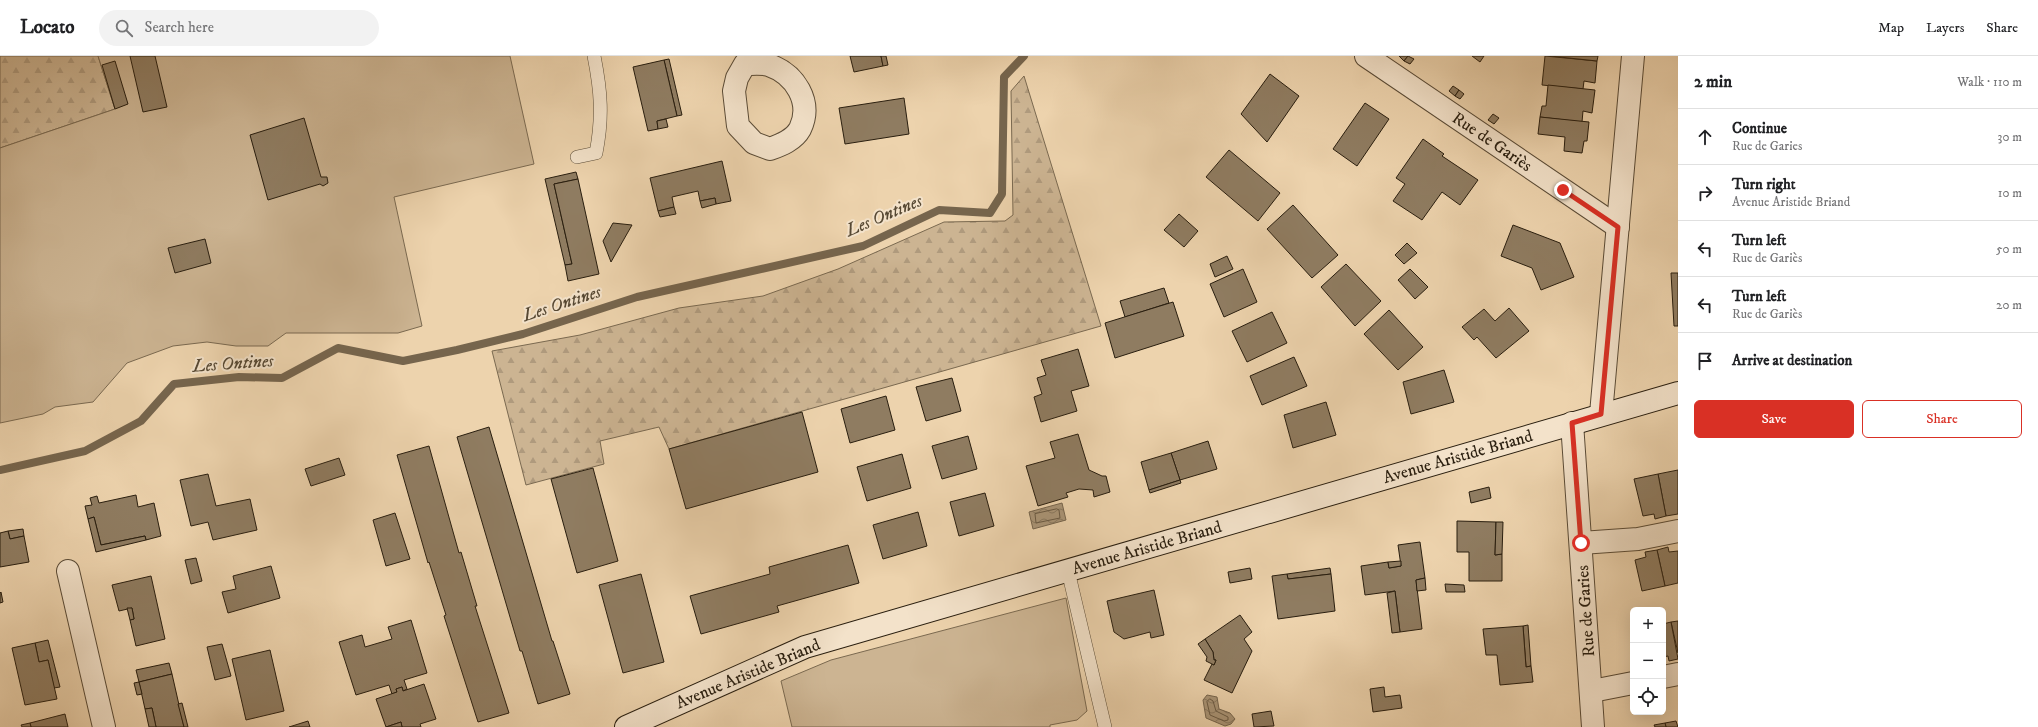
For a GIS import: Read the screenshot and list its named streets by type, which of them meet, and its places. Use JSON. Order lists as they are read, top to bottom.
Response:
{
  "streets": {
    "street": ["Rue de Gariès", "Avenue Aristide Briand", "Rue de Garies"]
  },
  "crossings": [
    ["Avenue Aristide Briand", "Rue de Garies"]
  ],
  "water": ["Les Ontines"],
  "page": {
    "header": "Locato",
    "search": "Search here",
    "nav": ["Map", "Layers", "Share"],
    "heading": ["2 min", "Walk · 110 m"],
    "list": [
      ["Continue", "Rue de Garies", "30 m"],
      ["Turn right", "Avenue Aristide Briand", "10 m"],
      ["Turn left", "Rue de Gariès", "50 m"],
      ["Turn left", "Rue de Gariès", "20 m"],
      "Arrive at destination"
    ],
    "buttons": ["Save", "Share"],
    "map_buttons": ["+", "−"]
  }
}
